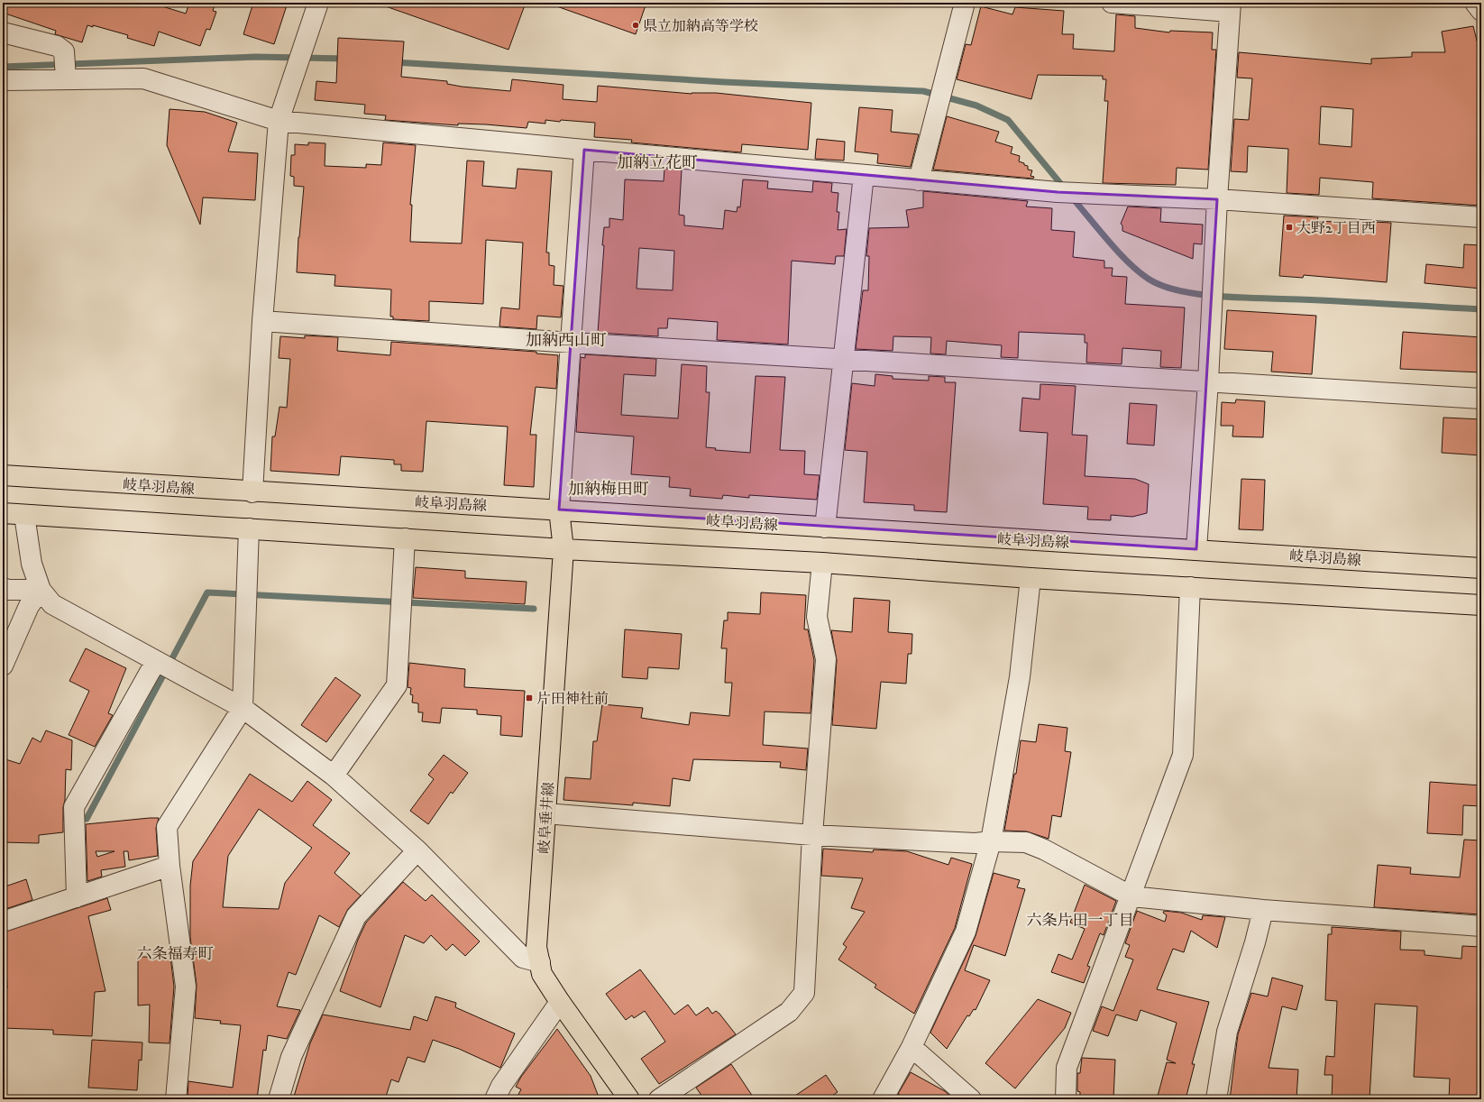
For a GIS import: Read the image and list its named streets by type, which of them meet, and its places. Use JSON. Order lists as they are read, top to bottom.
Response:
{
  "streets": {
    "main road": ["岐阜羽島線", "岐阜垂井線"]
  },
  "crossings": [
    ["岐阜羽島線", "岐阜垂井線"]
  ],
  "districts": [
    "加納立花町",
    "加納西山町",
    "加納梅田町",
    "六条片田一丁目",
    "六条福寿町"
  ],
  "places": {
    "other": ["県立加納高等学校"],
    "transit": ["大野2丁目西", "片田神社前"]
  }
}
